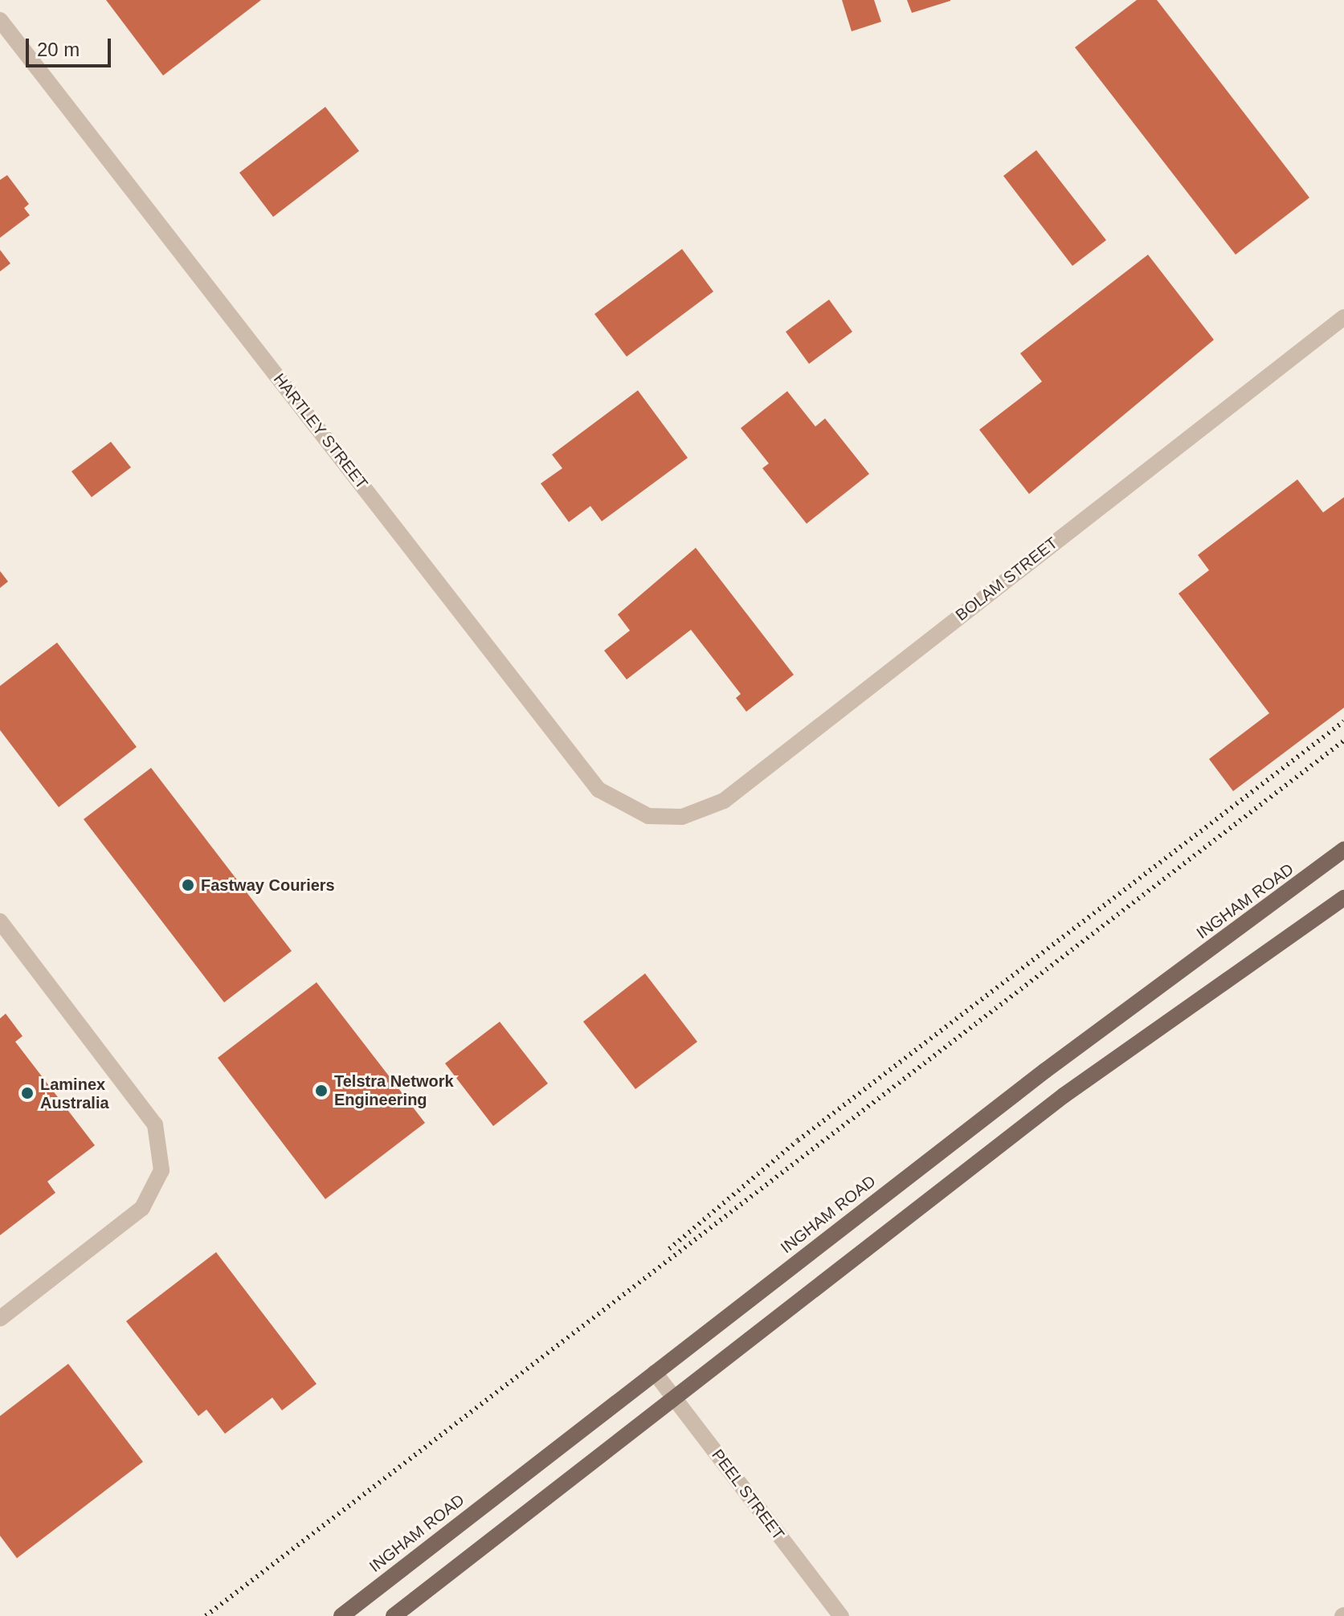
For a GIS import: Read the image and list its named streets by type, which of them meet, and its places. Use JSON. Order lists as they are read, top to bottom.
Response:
{
  "streets": {
    "main road": ["INGHAM ROAD"],
    "street": ["HARTLEY STREET", "BOLAM STREET", "PEEL STREET"]
  },
  "crossings": [
    ["HARTLEY STREET", "BOLAM STREET"],
    ["INGHAM ROAD", "PEEL STREET"]
  ],
  "places": ["Fastway Couriers", "Telstra Network Engineering", "Laminex Australia"],
  "scale_bar": "20 m"
}
